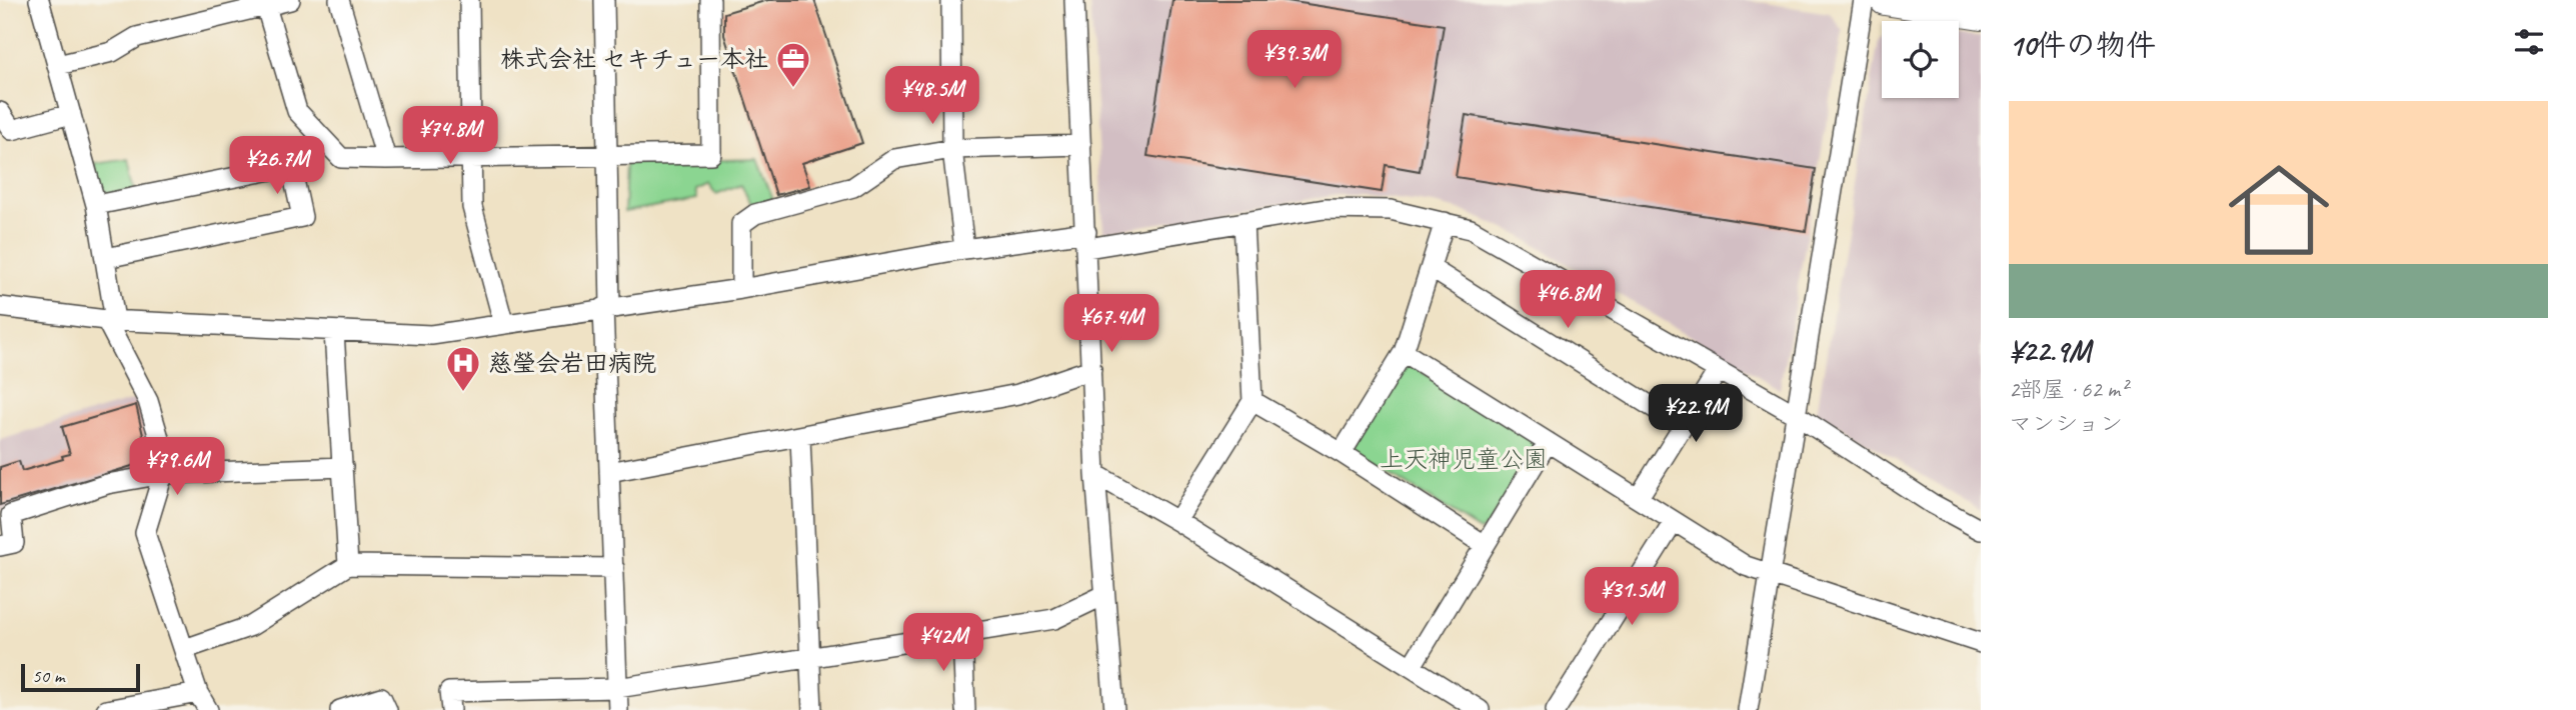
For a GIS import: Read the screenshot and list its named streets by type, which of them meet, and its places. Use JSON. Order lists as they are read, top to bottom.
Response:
{
  "parks": ["上天神児童公園"],
  "places": {
    "office": ["株式会社 セキチュー本社"],
    "hospital": ["慈瑩会岩田病院"]
  },
  "scale_bar": "50 m",
  "page": {
    "heading": "10件の物件",
    "price": [
      "¥39.3M",
      "¥48.5M",
      "¥74.8M",
      "¥26.7M",
      "¥46.8M",
      "¥67.4M",
      "¥22.9M",
      "¥79.6M",
      "¥31.5M",
      "¥42M"
    ],
    "list": [
      {
        "name": "¥22.9M",
        "note": "2部屋 · 62 m² · マンション"
      }
    ],
    "scale": "50 m"
  }
}
